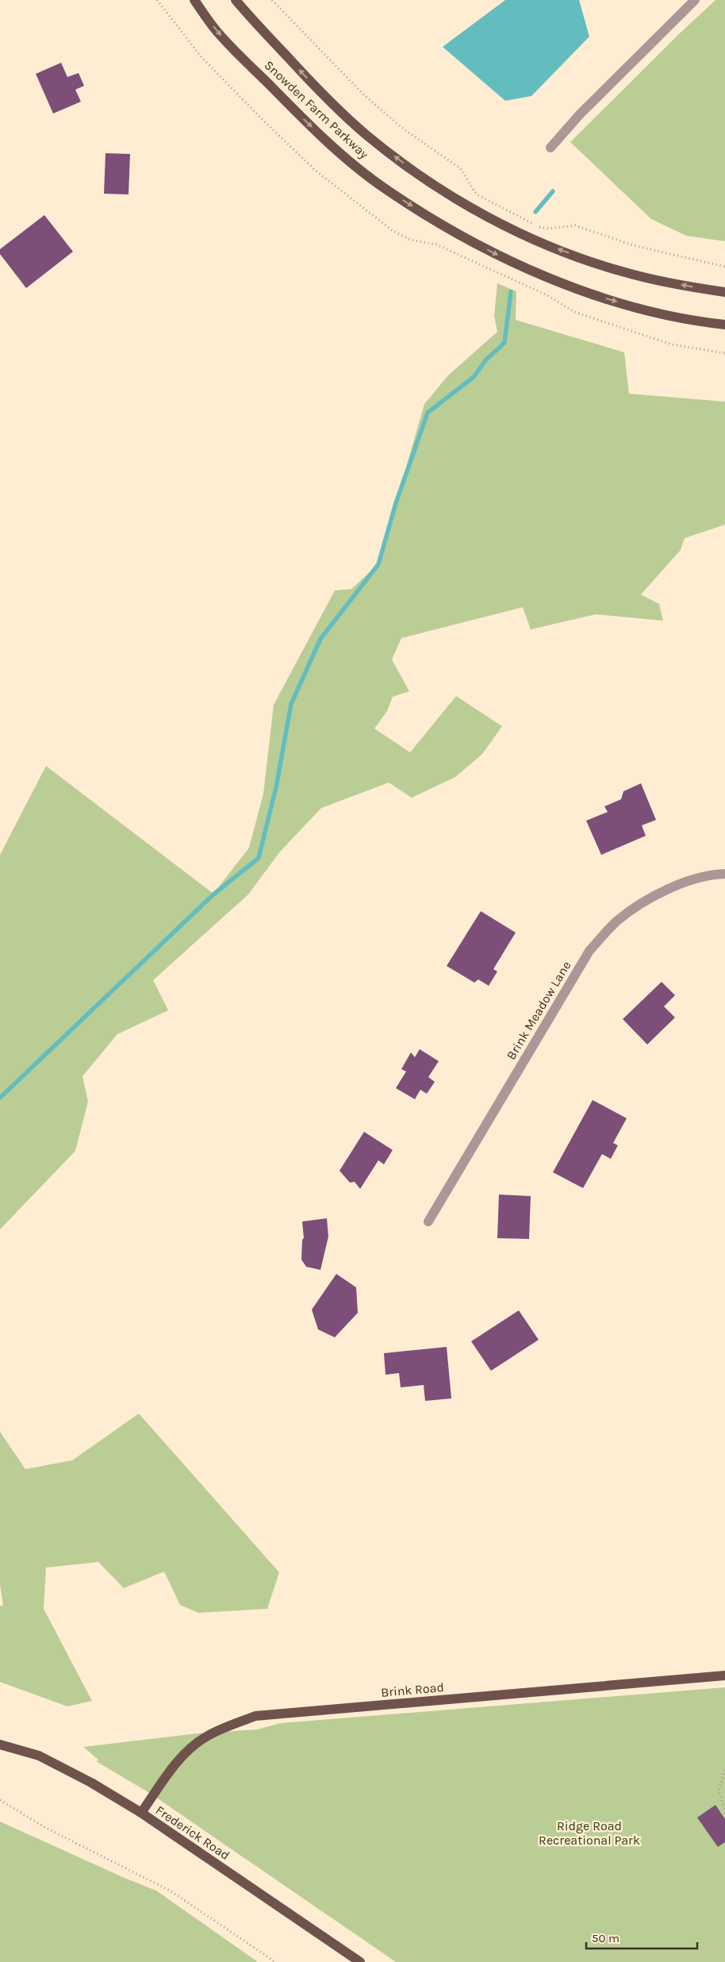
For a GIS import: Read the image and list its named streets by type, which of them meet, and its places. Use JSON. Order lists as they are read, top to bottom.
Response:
{
  "streets": {
    "main road": ["Snowden Farm Parkway", "Brink Road", "Frederick Road"],
    "street": ["Brink Meadow Lane"]
  },
  "crossings": [
    ["Brink Road", "Frederick Road"]
  ],
  "parks": ["Ridge Road Recreational Park"],
  "scale_bar": "50 m"
}
